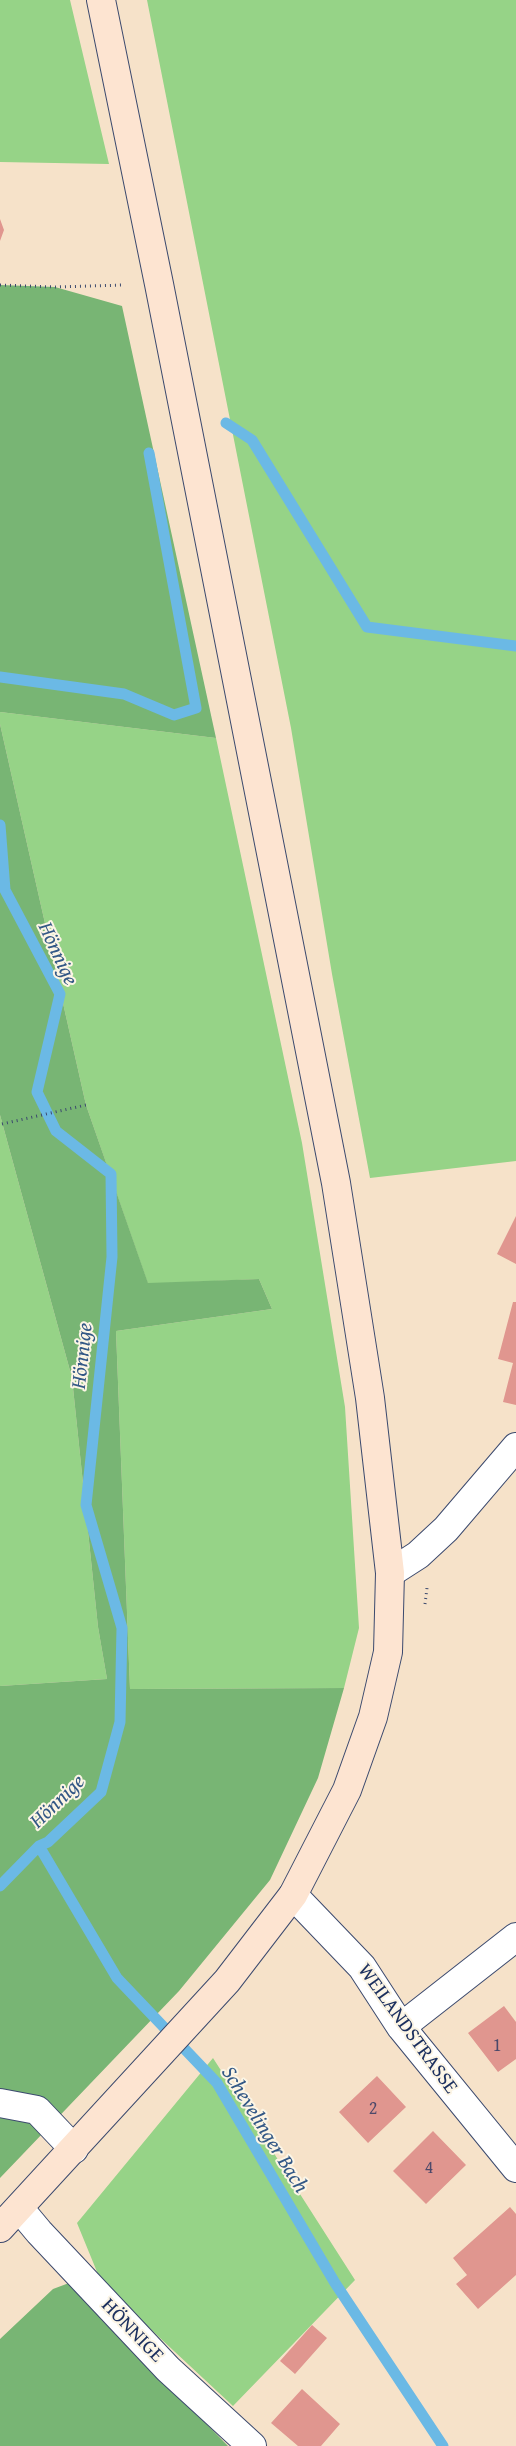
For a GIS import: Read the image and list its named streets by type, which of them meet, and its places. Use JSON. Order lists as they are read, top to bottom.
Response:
{
  "streets": {
    "street": ["WEILANDSTRASSE", "HÖNNIGE"]
  },
  "water": ["Hönnige", "Schevelinger Bach"],
  "house_numbers": ["1", "2", "4"]
}
